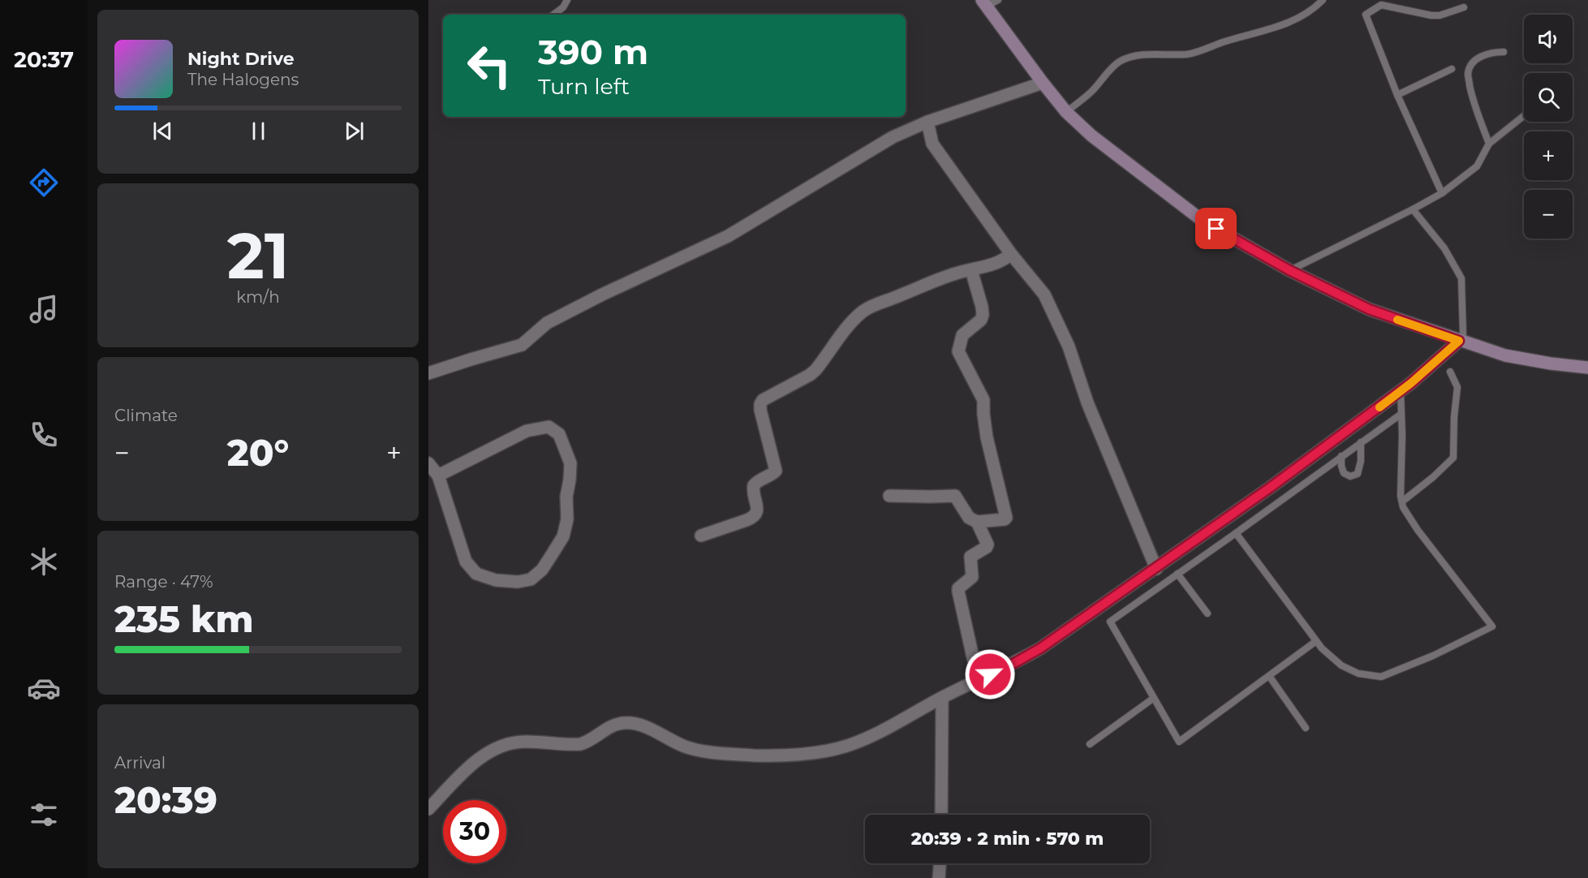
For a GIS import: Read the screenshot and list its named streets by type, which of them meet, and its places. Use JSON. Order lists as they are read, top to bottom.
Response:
{
  "page": {
    "tabs": "20:37",
    "map_buttons": ["+", "−"],
    "turn": ["390 m", "Turn left"],
    "song": ["Night Drive", "The Halogens"],
    "tile": [
      ["21", "km/h"],
      "Climate",
      ["Range · 47%", "235 km"],
      ["Arrival", "20:39"]
    ],
    "heat": ["−", "20°", "+"],
    "limit": "30",
    "trip": "20:39 · 2 min · 570 m"
  }
}
